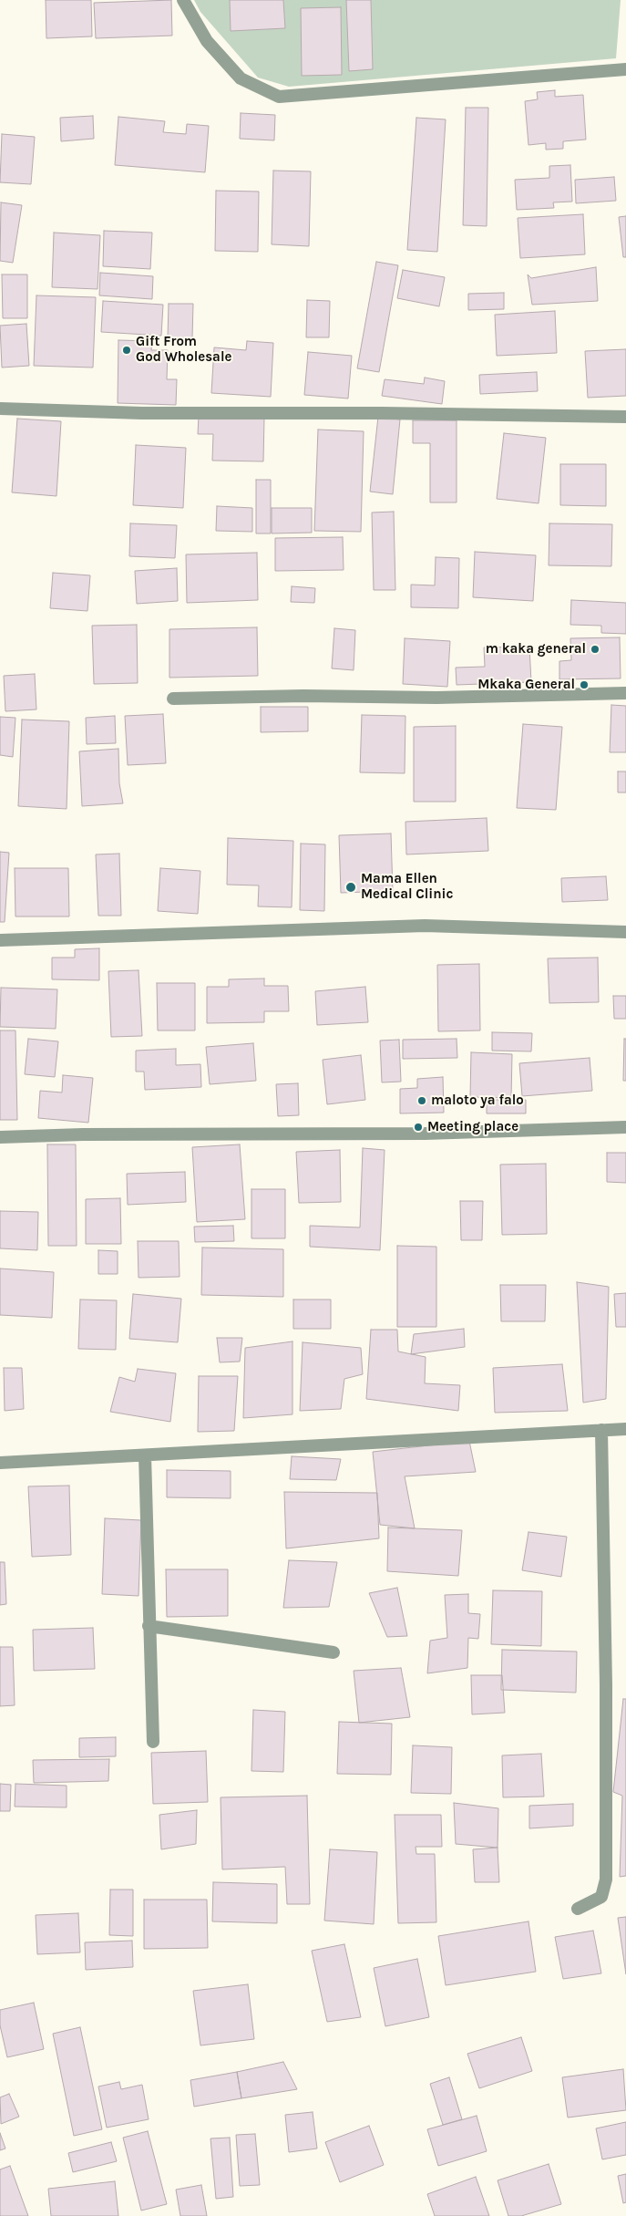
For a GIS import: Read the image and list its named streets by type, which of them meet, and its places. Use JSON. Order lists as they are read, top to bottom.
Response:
{
  "places": [
    "Gift From God Wholesale",
    "m kaka general",
    "Mkaka General",
    "Mama Ellen Medical Clinic",
    "maloto ya falo",
    "Meeting place"
  ]
}
